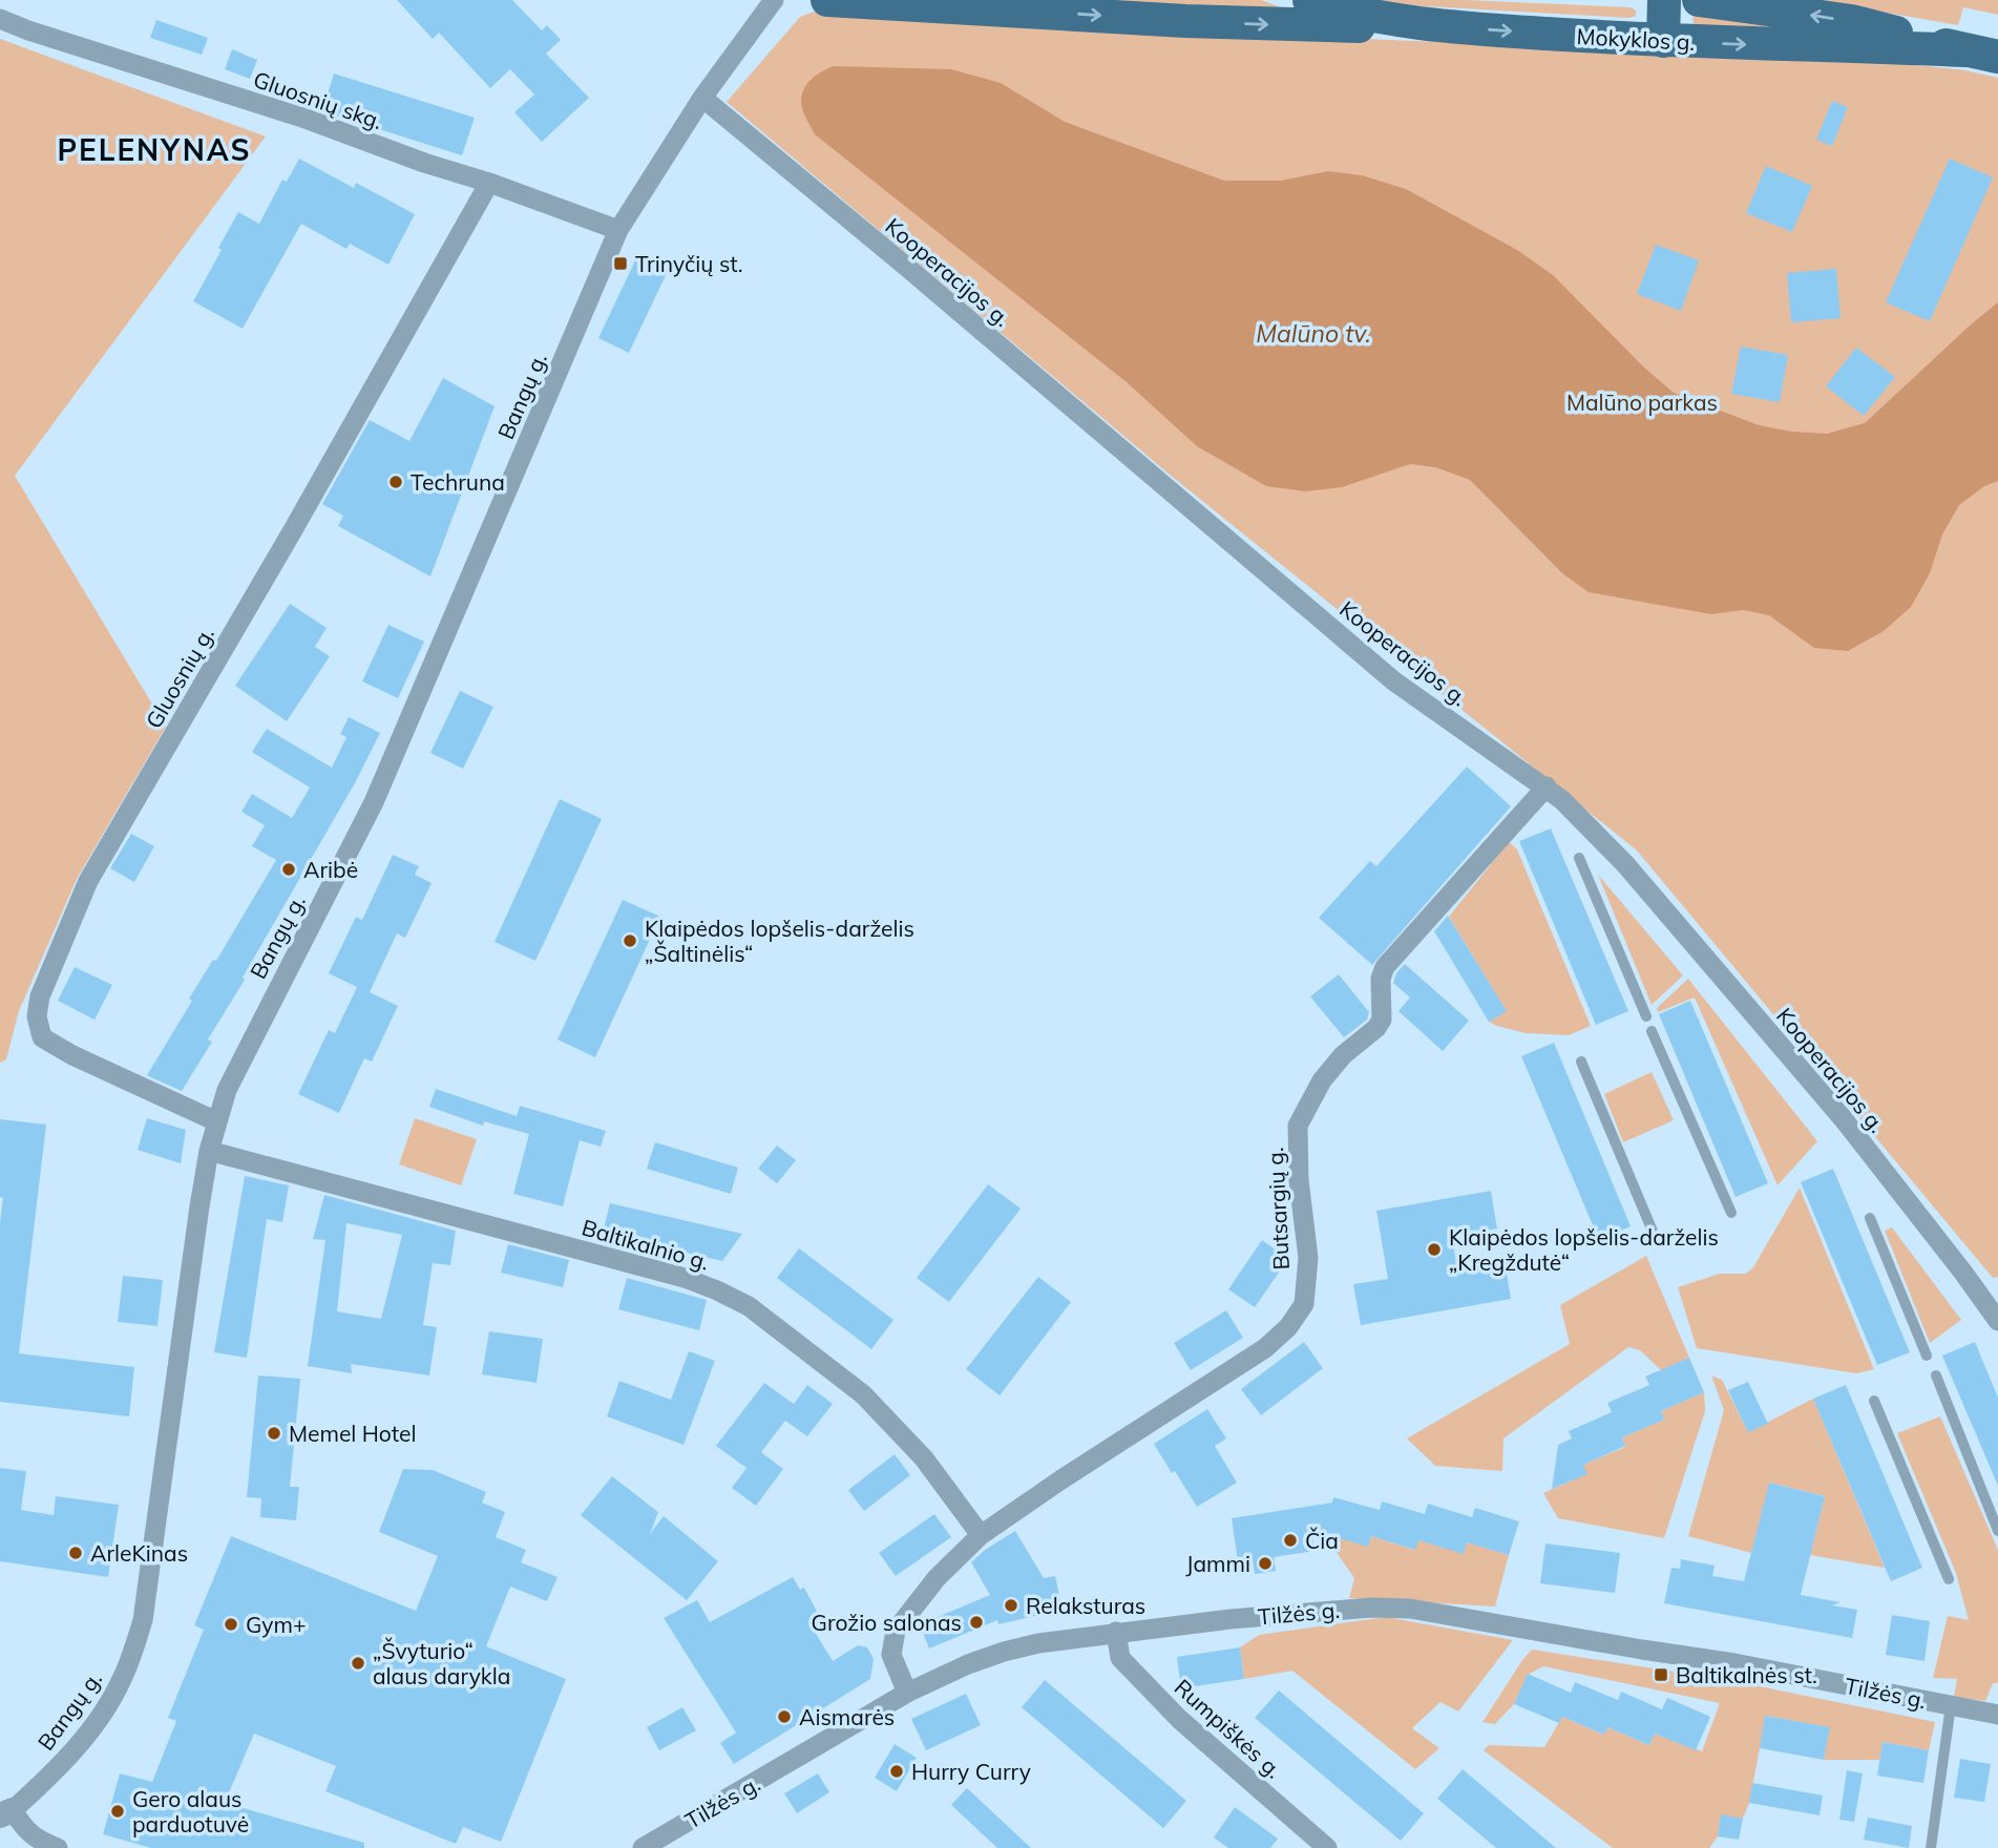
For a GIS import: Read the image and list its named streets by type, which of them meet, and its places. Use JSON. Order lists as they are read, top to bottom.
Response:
{
  "streets": {
    "main road": ["Mokyklos g."],
    "street": [
      "Gluosnių skg.",
      "Kooperacijos g.",
      "Bangų g.",
      "Gluosnių g.",
      "Butsargių g.",
      "Baltikalnio g.",
      "Tilžės g.",
      "Rumpiškės g."
    ]
  },
  "crossings": [
    ["Gluosnių skg.", "Bangų g."],
    ["Gluosnių skg.", "Gluosnių g."],
    ["Kooperacijos g.", "Bangų g."],
    ["Kooperacijos g.", "Butsargių g."],
    ["Bangų g.", "Gluosnių g."],
    ["Bangų g.", "Baltikalnio g."],
    ["Butsargių g.", "Baltikalnio g."],
    ["Butsargių g.", "Tilžės g."],
    ["Tilžės g.", "Rumpiškės g."]
  ],
  "districts": ["PELENYNAS"],
  "water": ["Malūno tv."],
  "parks": ["Malūno parkas"],
  "places": {
    "transit": ["Trinyčių st.", "Baltikalnės st."],
    "other": [
      "Techruna",
      "Aribė",
      "Klaipėdos lopšelis-darželis „Šaltinėlis“",
      "Klaipėdos lopšelis-darželis „Kregždutė“",
      "Memel Hotel",
      "Čia",
      "ArleKinas",
      "Jammi",
      "Relaksturas",
      "Grožio salonas",
      "Gym+",
      "„Švyturio“ alaus darykla",
      "Aismarės",
      "Hurry Curry",
      "Gero alaus parduotuvė"
    ]
  }
}
